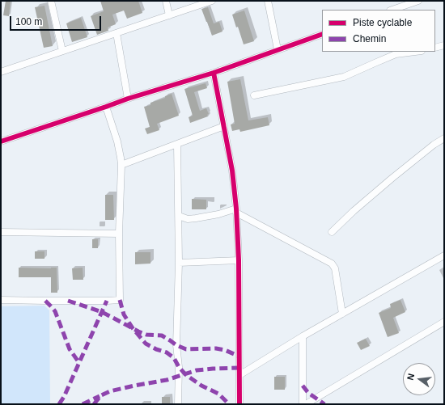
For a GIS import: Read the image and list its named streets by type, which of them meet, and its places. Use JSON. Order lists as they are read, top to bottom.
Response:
{
  "legend": ["Piste cyclable", "Chemin"],
  "scale_bar": "100 m",
  "north": "left"
}
